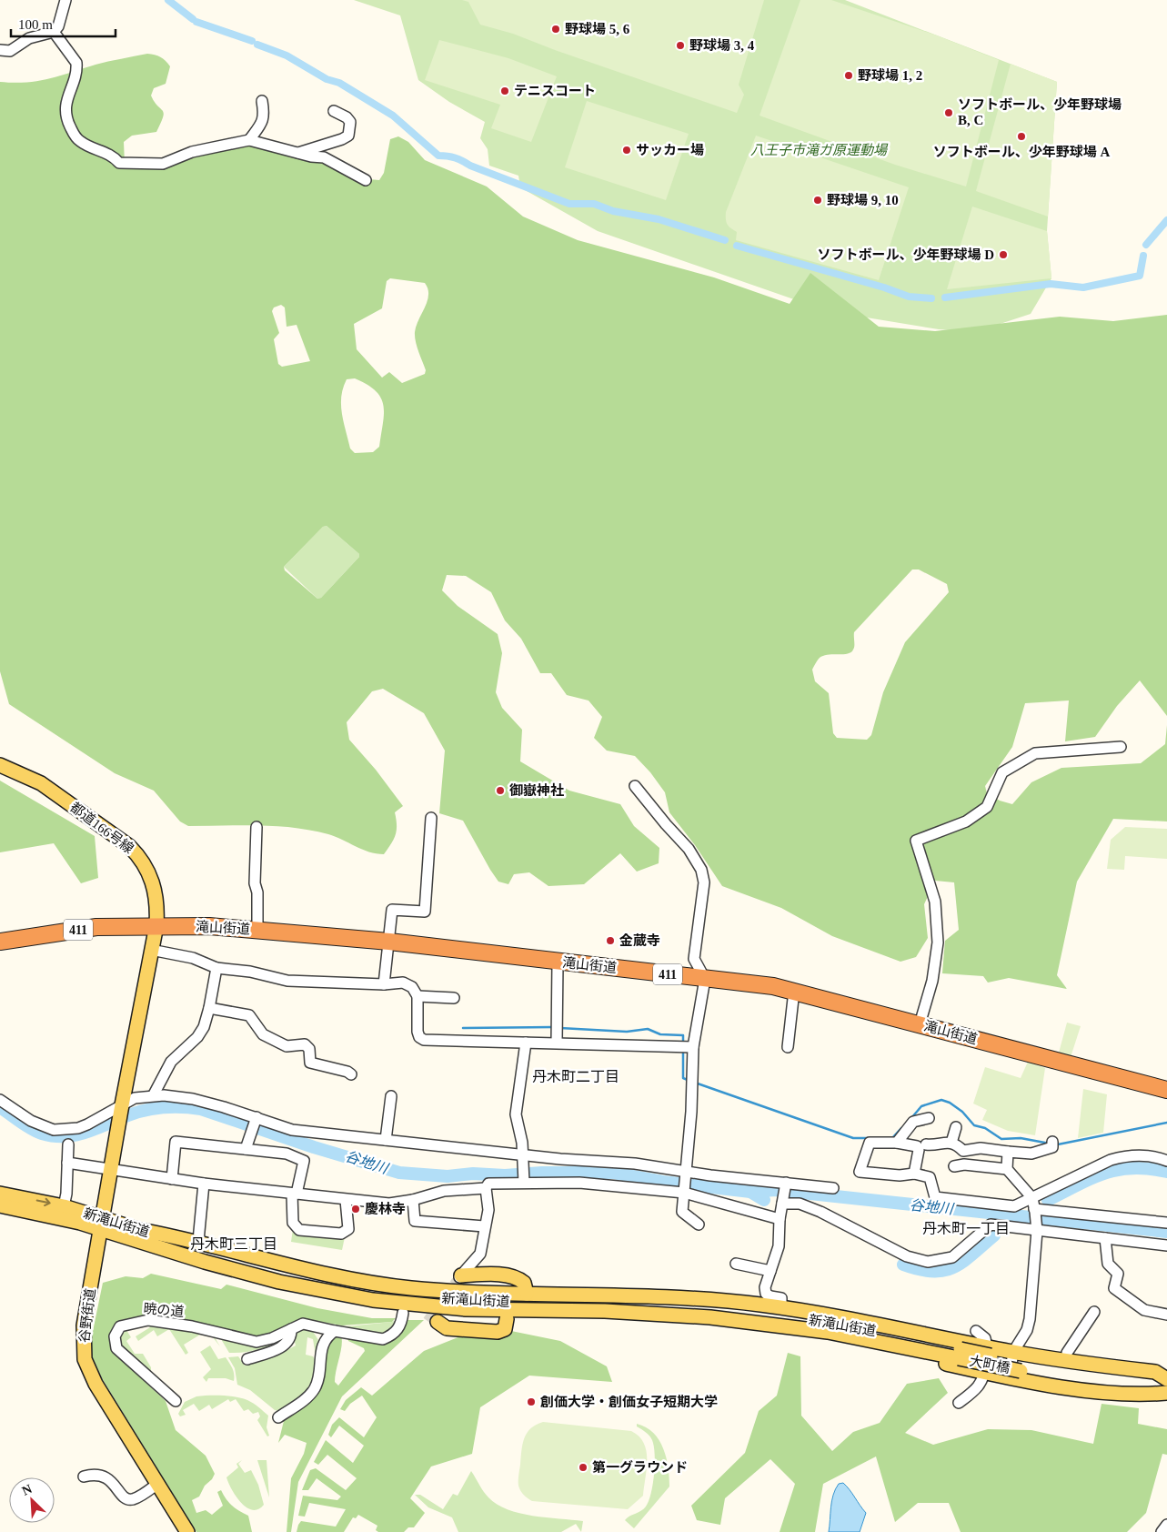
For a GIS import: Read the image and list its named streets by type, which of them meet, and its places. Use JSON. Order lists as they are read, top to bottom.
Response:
{
  "streets": {
    "highway": ["滝山街道", "411"],
    "main road": [
      "都道166号線",
      "新滝山街道",
      "谷野街道",
      "大町橋"
    ],
    "street": ["暁の道"]
  },
  "crossings": [
    ["都道166号線", "滝山街道"],
    ["新滝山街道", "谷野街道"],
    ["新滝山街道", "大町橋"]
  ],
  "districts": ["丹木町二丁目", "丹木町一丁目", "丹木町三丁目"],
  "water": ["谷地川"],
  "parks": ["八王子市滝ガ原運動場"],
  "places": [
    "野球場 5, 6",
    "野球場 3, 4",
    "野球場 1, 2",
    "テニスコート",
    "ソフトボール、少年野球場 B, C",
    "ソフトボール、少年野球場 A",
    "サッカー場",
    "野球場 9, 10",
    "ソフトボール、少年野球場 D",
    "御嶽神社",
    "金蔵寺",
    "慶林寺",
    "創価大学・創価女子短期大学",
    "第一グラウンド"
  ],
  "scale_bar": "100 m",
  "north": "top left"
}
